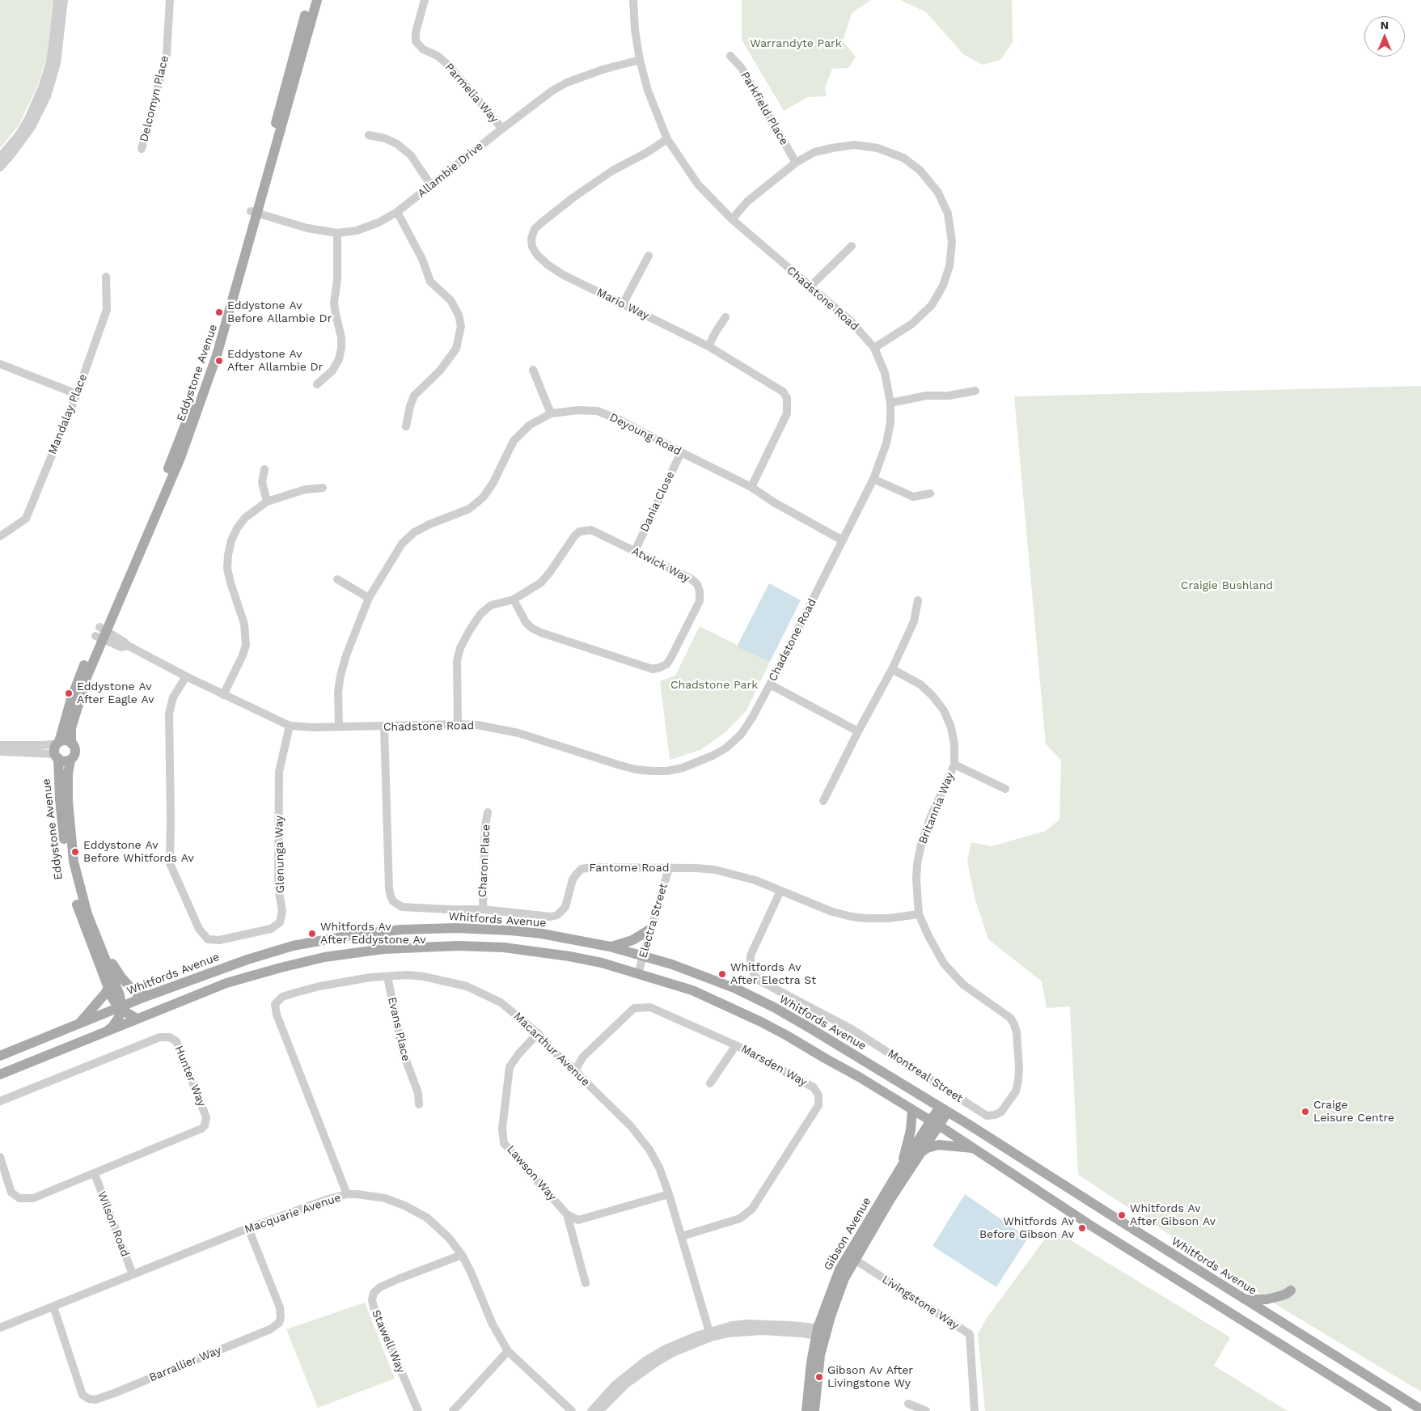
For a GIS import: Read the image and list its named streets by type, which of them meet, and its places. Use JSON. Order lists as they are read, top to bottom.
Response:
{
  "streets": {
    "main road": ["Eddystone Avenue", "Whitfords Avenue", "Gibson Avenue"],
    "street": [
      "Parmelia Way",
      "Delcomyn Place",
      "Parkfield Place",
      "Allambie Drive",
      "Chadstone Road",
      "Mario Way",
      "Mandalay Place",
      "Deyoung Road",
      "Dania Close",
      "Atwick Way",
      "Britannia Way",
      "Glenunga Way",
      "Charon Place",
      "Fantome Road",
      "Electra Street",
      "Evans Place",
      "Macarthur Avenue",
      "Marsden Way",
      "Hunter Way",
      "Montreal Street",
      "Lawson Way",
      "Macquarie Avenue",
      "Wilson Road",
      "Livingstone Way",
      "Stawell Way",
      "Barrallier Way"
    ]
  },
  "crossings": [
    ["Parmelia Way", "Allambie Drive"],
    ["Allambie Drive", "Chadstone Road"],
    ["Allambie Drive", "Eddystone Avenue"],
    ["Chadstone Road", "Mario Way"],
    ["Chadstone Road", "Eddystone Avenue"],
    ["Chadstone Road", "Deyoung Road"],
    ["Chadstone Road", "Atwick Way"],
    ["Chadstone Road", "Glenunga Way"],
    ["Chadstone Road", "Fantome Road"],
    ["Mario Way", "Deyoung Road"],
    ["Eddystone Avenue", "Whitfords Avenue"],
    ["Deyoung Road", "Dania Close"],
    ["Dania Close", "Atwick Way"],
    ["Britannia Way", "Fantome Road"],
    ["Britannia Way", "Montreal Street"],
    ["Charon Place", "Fantome Road"],
    ["Fantome Road", "Electra Street"],
    ["Fantome Road", "Montreal Street"],
    ["Whitfords Avenue", "Electra Street"],
    ["Whitfords Avenue", "Gibson Avenue"],
    ["Evans Place", "Macarthur Avenue"],
    ["Macarthur Avenue", "Marsden Way"],
    ["Macarthur Avenue", "Lawson Way"],
    ["Macarthur Avenue", "Macquarie Avenue"],
    ["Hunter Way", "Wilson Road"],
    ["Macquarie Avenue", "Wilson Road"],
    ["Macquarie Avenue", "Stawell Way"],
    ["Macquarie Avenue", "Barrallier Way"],
    ["Gibson Avenue", "Livingstone Way"]
  ],
  "parks": ["Warrandyte Park", "Craigie Bushland", "Chadstone Park"],
  "places": [
    "Eddystone Av Before Allambie Dr",
    "Eddystone Av After Allambie Dr",
    "Eddystone Av After Eagle Av",
    "Eddystone Av Before Whitfords Av",
    "Whitfords Av After Eddystone Av",
    "Whitfords Av After Electra St",
    "Craige Leisure Centre",
    "Whitfords Av After Gibson Av",
    "Whitfords Av Before Gibson Av",
    "Gibson Av After Livingstone Wy"
  ],
  "north": "top"
}
